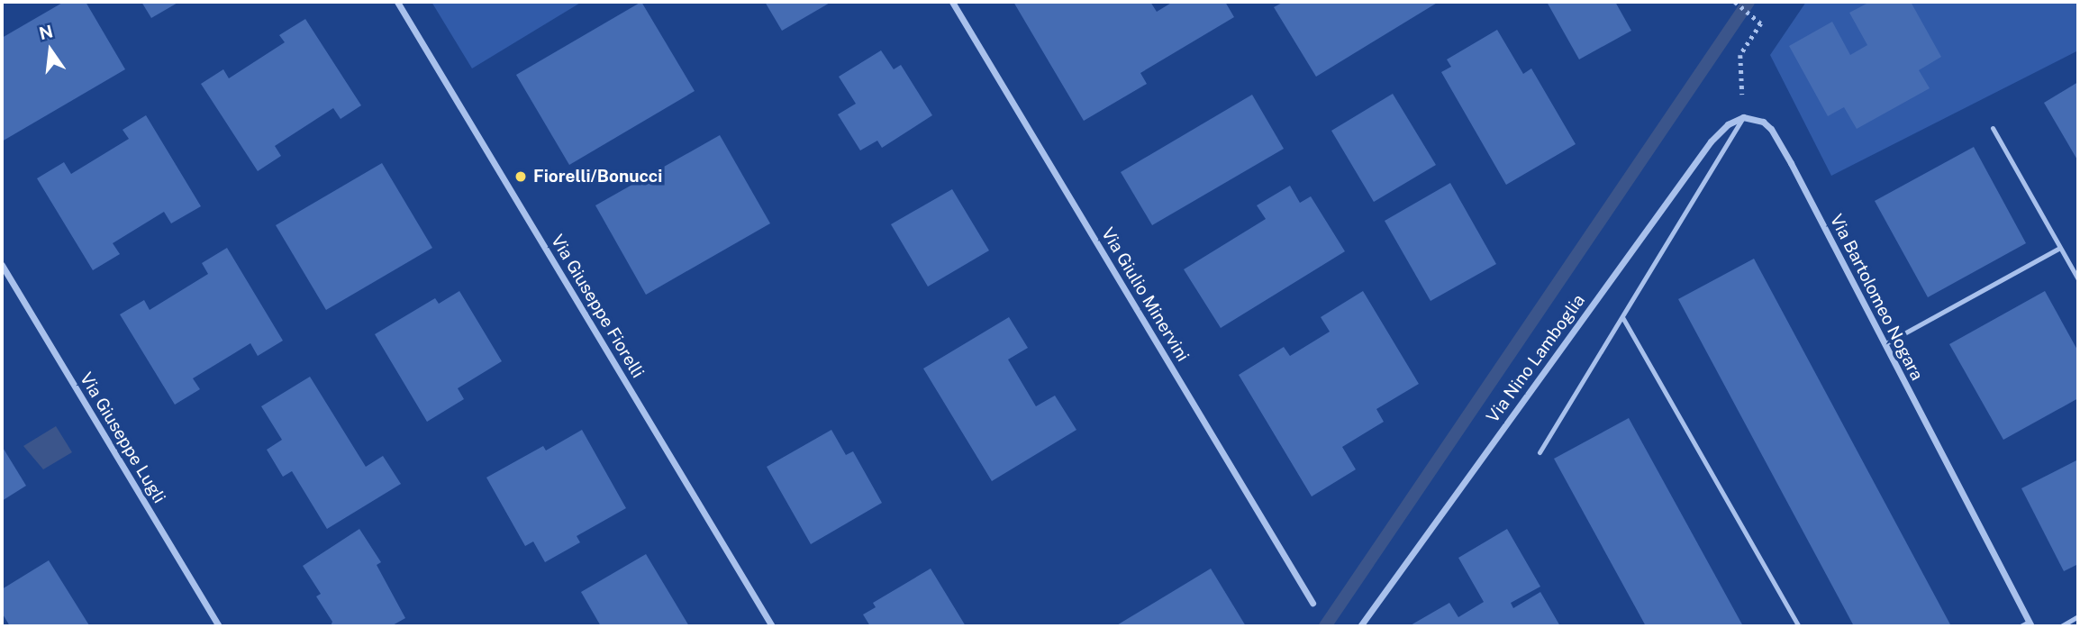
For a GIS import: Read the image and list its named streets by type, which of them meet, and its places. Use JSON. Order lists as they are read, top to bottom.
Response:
{
  "streets": {
    "street": [
      "Via Giulio Minervini",
      "Via Bartolomeo Nogara",
      "Via Giuseppe Fiorelli",
      "Via Nino Lamboglia",
      "Via Giuseppe Lugli"
    ]
  },
  "crossings": [
    ["Via Bartolomeo Nogara", "Via Nino Lamboglia"]
  ],
  "places": ["Fiorelli/Bonucci"],
  "north": "top"
}
